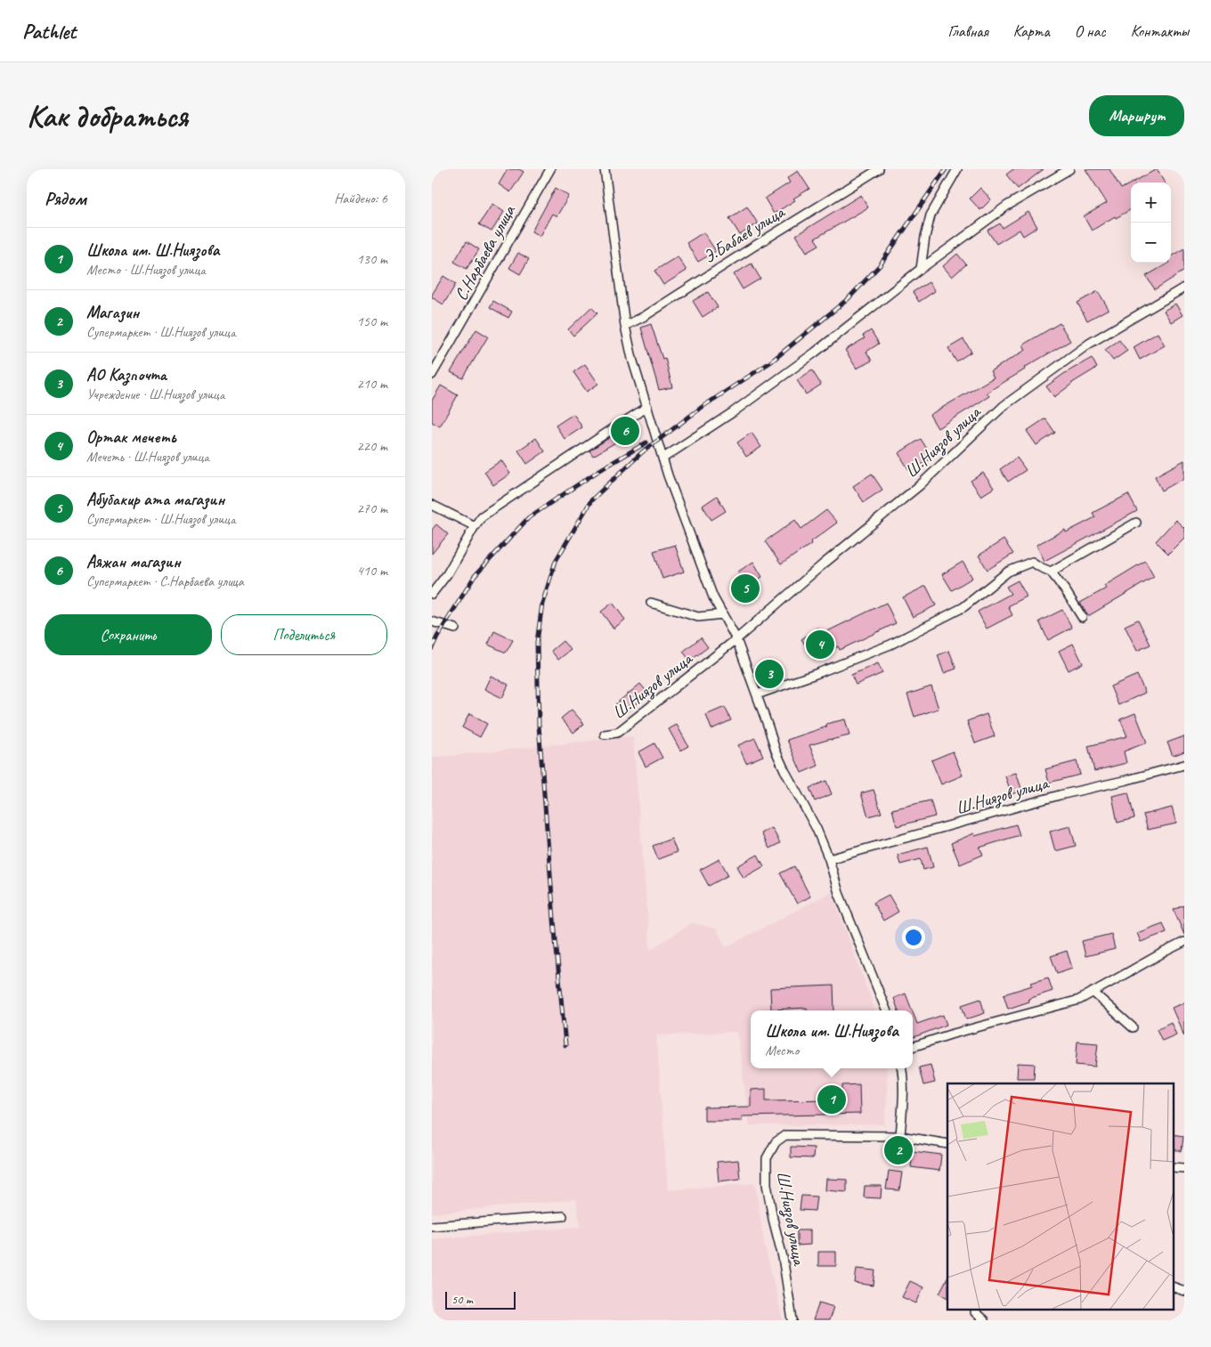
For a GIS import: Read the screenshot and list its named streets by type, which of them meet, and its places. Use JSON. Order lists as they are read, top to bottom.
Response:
{
  "streets": {
    "street": ["Э.Бабаев улица", "С.Нарбаева улица", "Ш.Ниязов улица"]
  },
  "scale_bar": "50 m",
  "page": {
    "header": "Pathlet",
    "nav": [
      "Главная",
      "Карта",
      "О нас",
      "Контакты"
    ],
    "buttons": [
      "Маршрут",
      ["Сохранить", "Поделиться"]
    ],
    "title": "Как добраться",
    "heading": ["Рядом", "Найдено: 6"],
    "map_buttons": ["+", "−"],
    "list": [
      {
        "mark": "1",
        "name": "Школа им. Ш.Ниязова",
        "note": "Место · Ш.Ниязов улица",
        "value": "130 m"
      },
      {
        "mark": "2",
        "name": "Магазин",
        "note": "Супермаркет · Ш.Ниязов улица",
        "value": "150 m"
      },
      {
        "mark": "3",
        "name": "АО Казпочта",
        "note": "Учреждение · Ш.Ниязов улица",
        "value": "210 m"
      },
      {
        "mark": "4",
        "name": "Ортак мечеть",
        "note": "Мечеть · Ш.Ниязов улица",
        "value": "220 m"
      },
      {
        "mark": "5",
        "name": "Абубакир ата магазин",
        "note": "Супермаркет · Ш.Ниязов улица",
        "value": "270 m"
      },
      {
        "mark": "6",
        "name": "Аяжан магазин",
        "note": "Супермаркет · С.Нарбаева улица",
        "value": "410 m"
      }
    ],
    "pins": [
      "6",
      "5",
      "4",
      "3",
      "1",
      "2"
    ],
    "popup": ["Школа им. Ш.Ниязова", "Место"],
    "scale": "50 m"
  }
}
